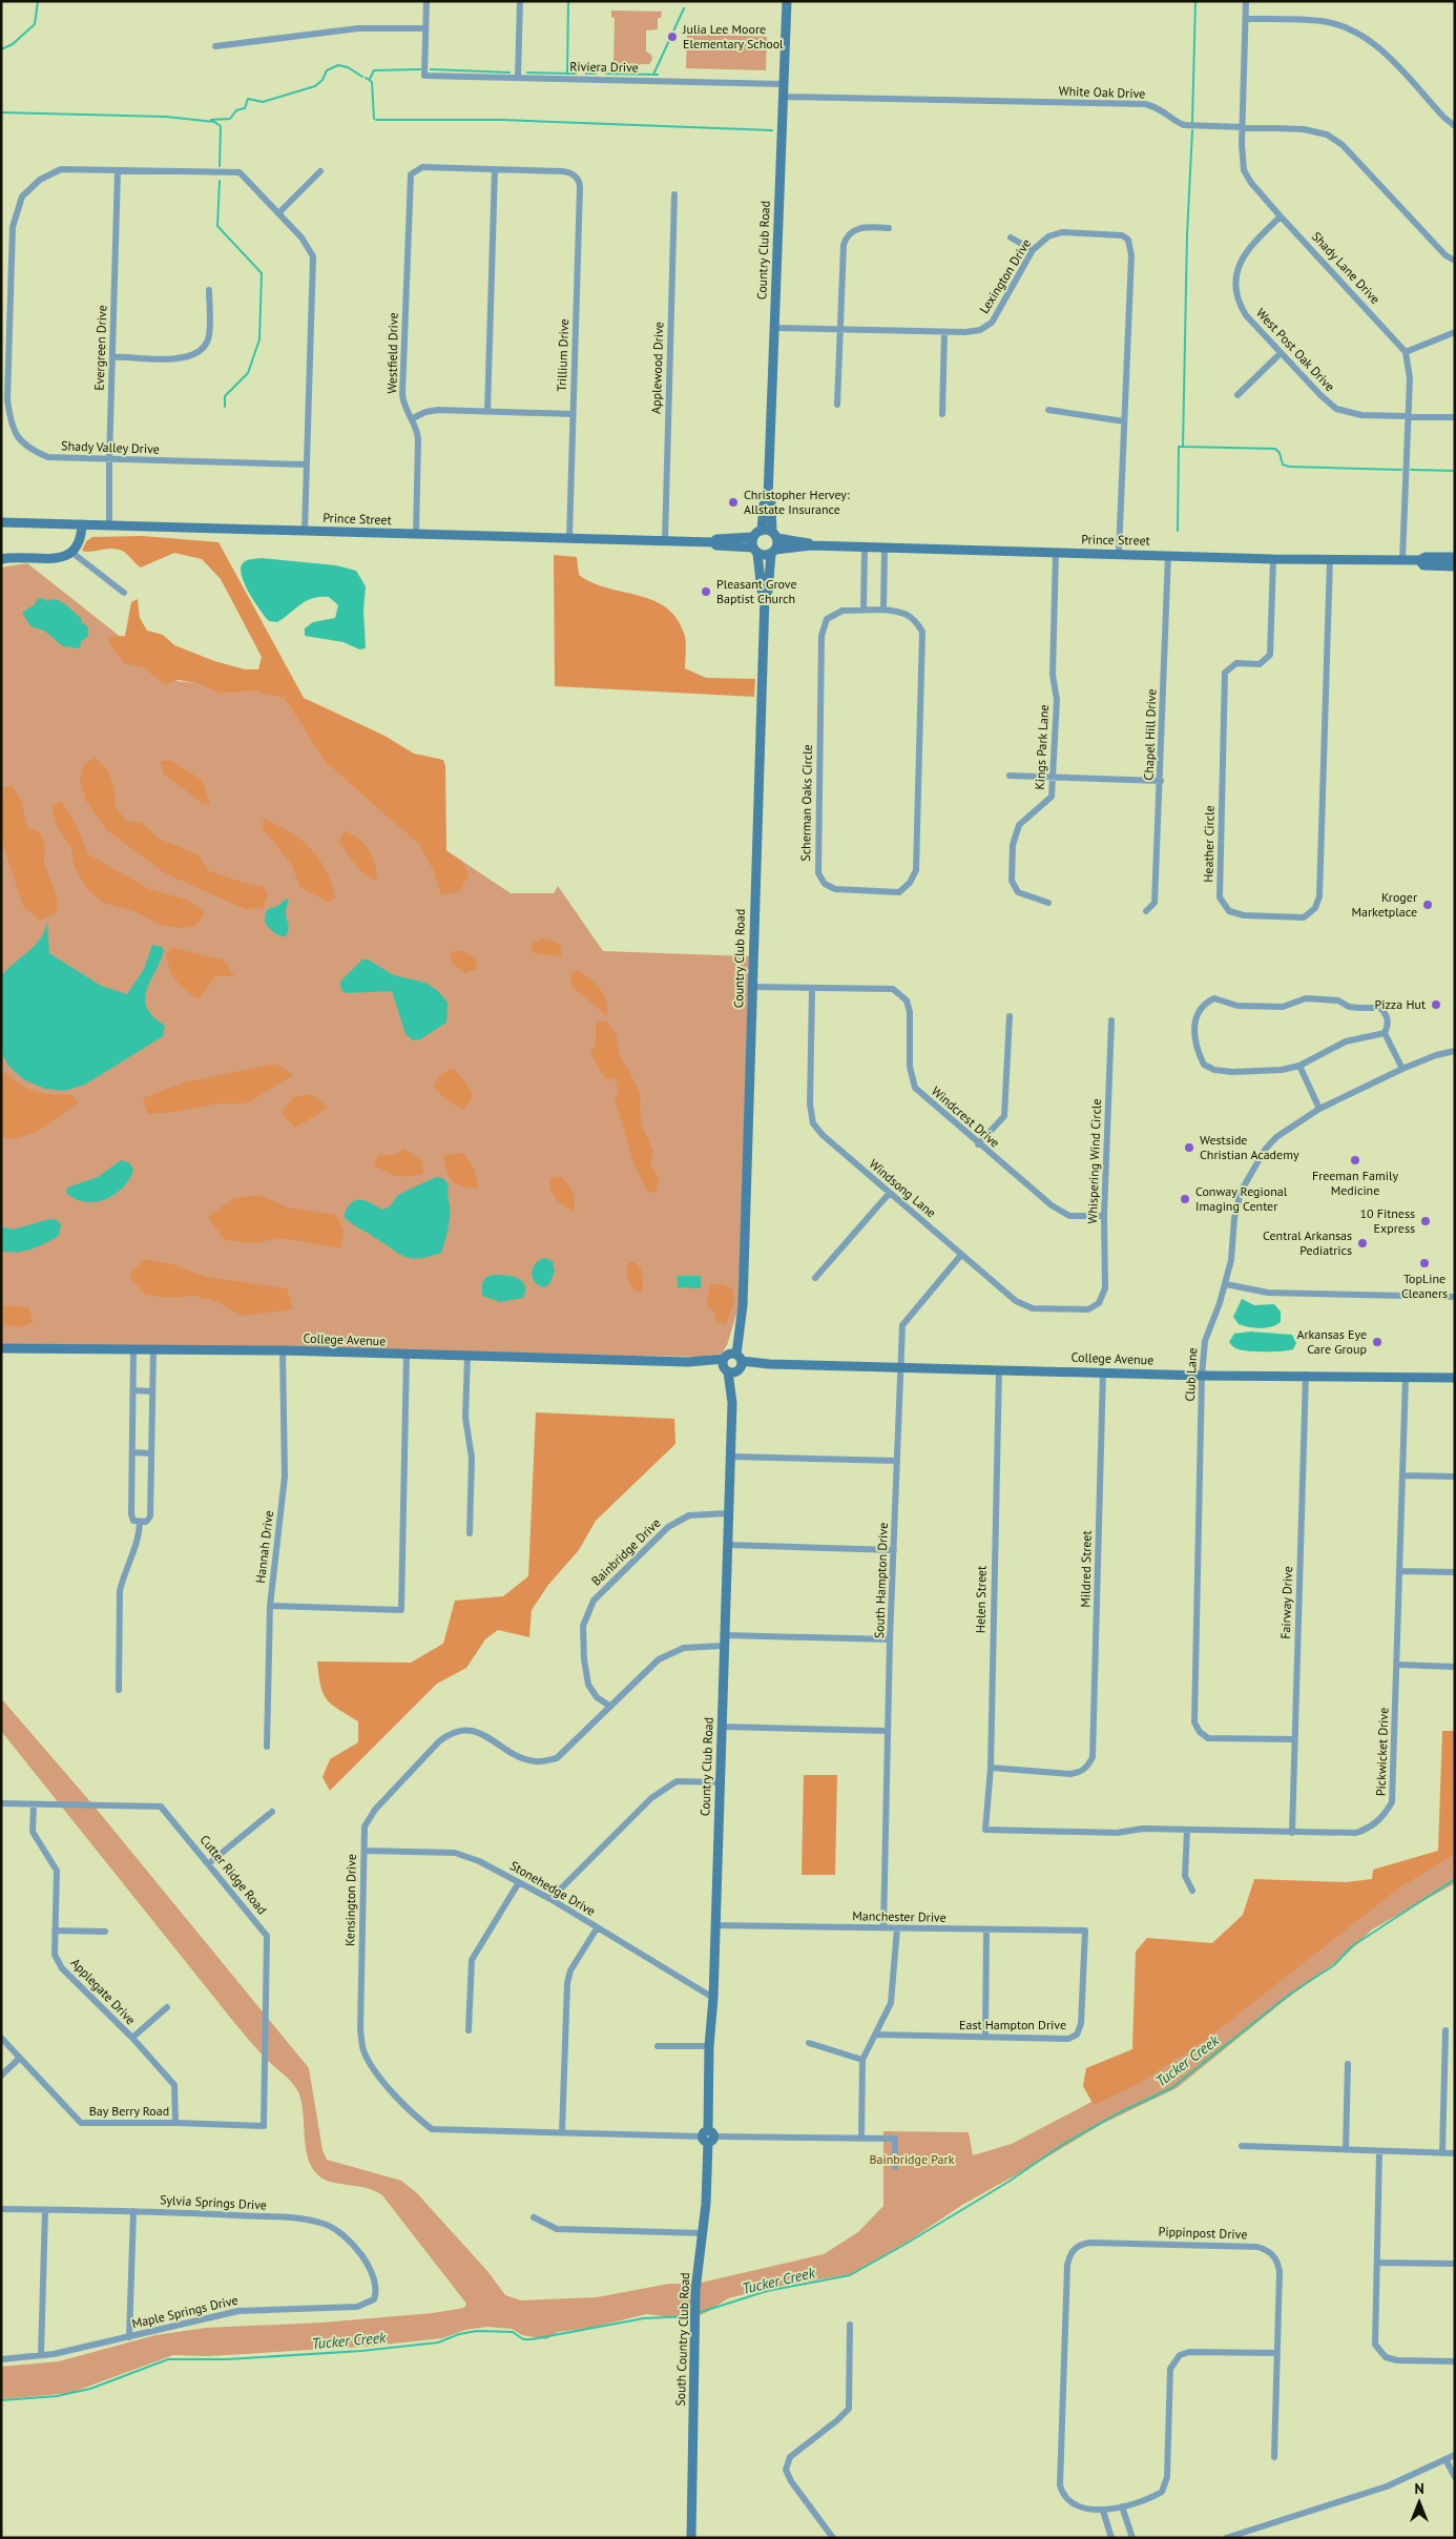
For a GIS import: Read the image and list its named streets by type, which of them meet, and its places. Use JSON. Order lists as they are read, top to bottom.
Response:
{
  "streets": {
    "street": [
      "Riviera Drive",
      "White Oak Drive",
      "Country Club Road",
      "Shady Lane Drive",
      "Lexington Drive",
      "Evergreen Drive",
      "West Post Oak Drive",
      "Westfield Drive",
      "Trillium Drive",
      "Applewood Drive",
      "Shady Valley Drive",
      "Prince Street",
      "Chapel Hill Drive",
      "Kings Park Lane",
      "Scherman Oaks Circle",
      "Heather Circle",
      "Windcrest Drive",
      "Whispering Wind Circle",
      "Windsong Lane",
      "College Avenue",
      "Club Lane",
      "Hannah Drive",
      "Bainbridge Drive",
      "Mildred Street",
      "South Hampton Drive",
      "Helen Street",
      "Fairway Drive",
      "Pickwicket Drive",
      "Cutter Ridge Road",
      "Stonehedge Drive",
      "Kensington Drive",
      "Manchester Drive",
      "Applegate Drive",
      "East Hampton Drive",
      "Bay Berry Road",
      "Sylvia Springs Drive",
      "Pippinpost Drive",
      "Maple Springs Drive",
      "South Country Club Road"
    ]
  },
  "crossings": [
    ["Riviera Drive", "Country Club Road"],
    ["White Oak Drive", "Country Club Road"],
    ["White Oak Drive", "Shady Lane Drive"],
    ["Country Club Road", "Lexington Drive"],
    ["Country Club Road", "Prince Street"],
    ["Country Club Road", "Windcrest Drive"],
    ["Country Club Road", "College Avenue"],
    ["Country Club Road", "Bainbridge Drive"],
    ["Country Club Road", "Stonehedge Drive"],
    ["Country Club Road", "Kensington Drive"],
    ["Country Club Road", "Manchester Drive"],
    ["Country Club Road", "South Country Club Road"],
    ["Shady Lane Drive", "West Post Oak Drive"],
    ["Lexington Drive", "Prince Street"],
    ["Evergreen Drive", "Shady Valley Drive"],
    ["Evergreen Drive", "Prince Street"],
    ["Westfield Drive", "Trillium Drive"],
    ["Westfield Drive", "Prince Street"],
    ["Trillium Drive", "Prince Street"],
    ["Applewood Drive", "Prince Street"],
    ["Prince Street", "Chapel Hill Drive"],
    ["Prince Street", "Kings Park Lane"],
    ["Prince Street", "Heather Circle"],
    ["Windcrest Drive", "Whispering Wind Circle"],
    ["Windcrest Drive", "Windsong Lane"],
    ["Whispering Wind Circle", "Windsong Lane"],
    ["Windsong Lane", "South Hampton Drive"],
    ["College Avenue", "Club Lane"],
    ["College Avenue", "Hannah Drive"],
    ["College Avenue", "Mildred Street"],
    ["College Avenue", "South Hampton Drive"],
    ["College Avenue", "Helen Street"],
    ["College Avenue", "Fairway Drive"],
    ["College Avenue", "Pickwicket Drive"],
    ["Club Lane", "Fairway Drive"],
    ["Bainbridge Drive", "Kensington Drive"],
    ["Mildred Street", "Helen Street"],
    ["South Hampton Drive", "Kensington Drive"],
    ["South Hampton Drive", "Manchester Drive"],
    ["Helen Street", "Pickwicket Drive"],
    ["Fairway Drive", "Pickwicket Drive"],
    ["Cutter Ridge Road", "Applegate Drive"],
    ["Cutter Ridge Road", "Bay Berry Road"],
    ["Stonehedge Drive", "Kensington Drive"],
    ["Kensington Drive", "South Country Club Road"],
    ["Manchester Drive", "East Hampton Drive"],
    ["Applegate Drive", "Bay Berry Road"],
    ["Sylvia Springs Drive", "Maple Springs Drive"]
  ],
  "water": ["Tucker Creek"],
  "parks": ["Bainbridge Park"],
  "places": [
    "Julia Lee Moore Elementary School",
    "Christopher Hervey: Allstate Insurance",
    "Pleasant Grove Baptist Church",
    "Kroger Marketplace",
    "Pizza Hut",
    "Westside Christian Academy",
    "Freeman Family Medicine",
    "Conway Regional Imaging Center",
    "10 Fitness Express",
    "Central Arkansas Pediatrics",
    "TopLine Cleaners",
    "Arkansas Eye Care Group"
  ],
  "north": "top"
}
